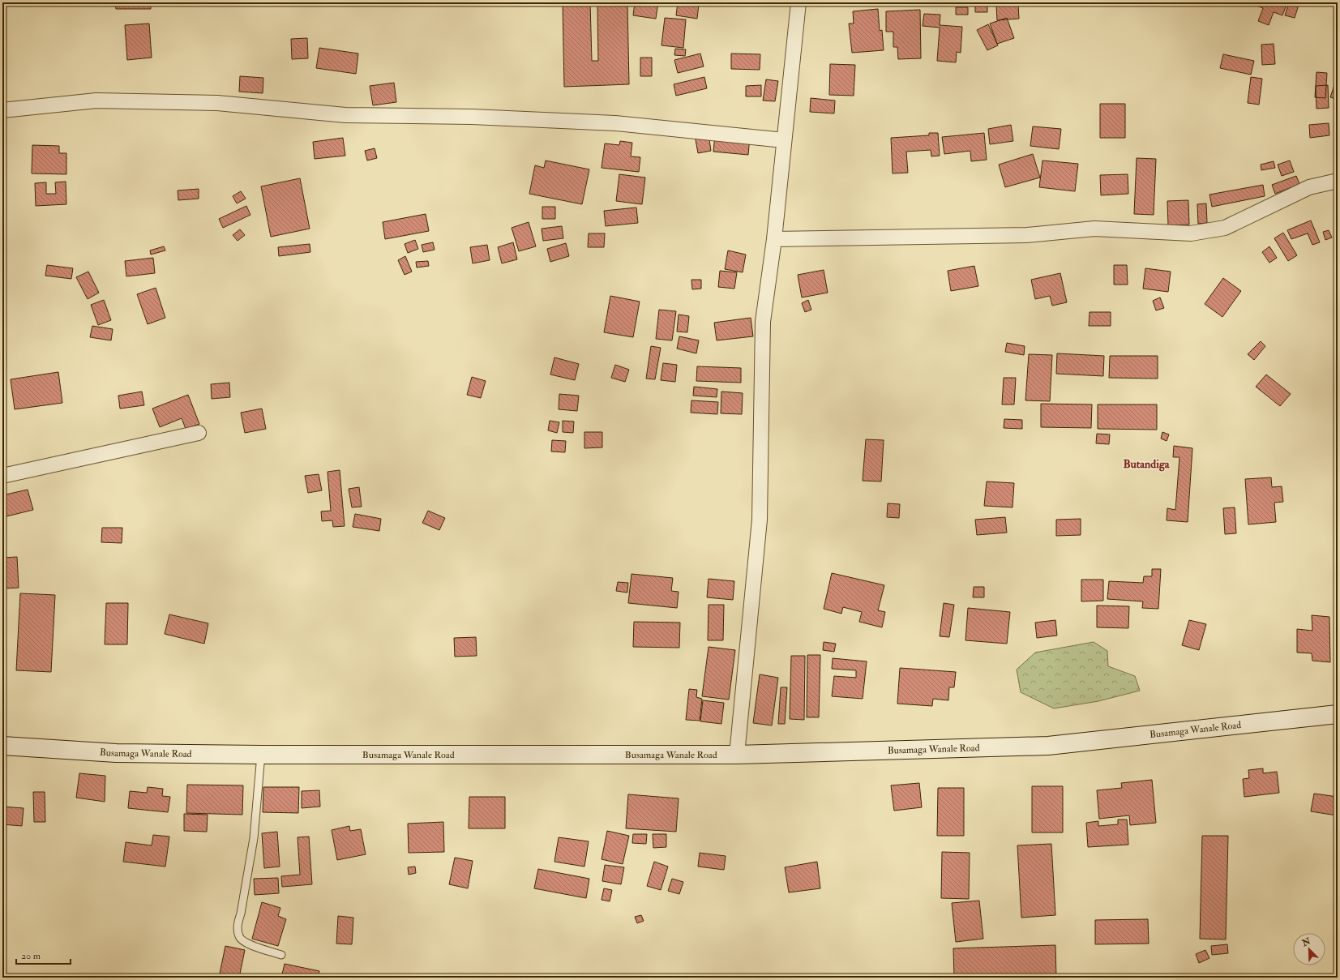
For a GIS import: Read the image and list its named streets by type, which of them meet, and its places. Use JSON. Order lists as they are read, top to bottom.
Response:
{
  "streets": {
    "street": ["Busamaga Wanale Road"]
  },
  "districts": ["Butandiga"],
  "scale_bar": "20 m",
  "north": "top left"
}
